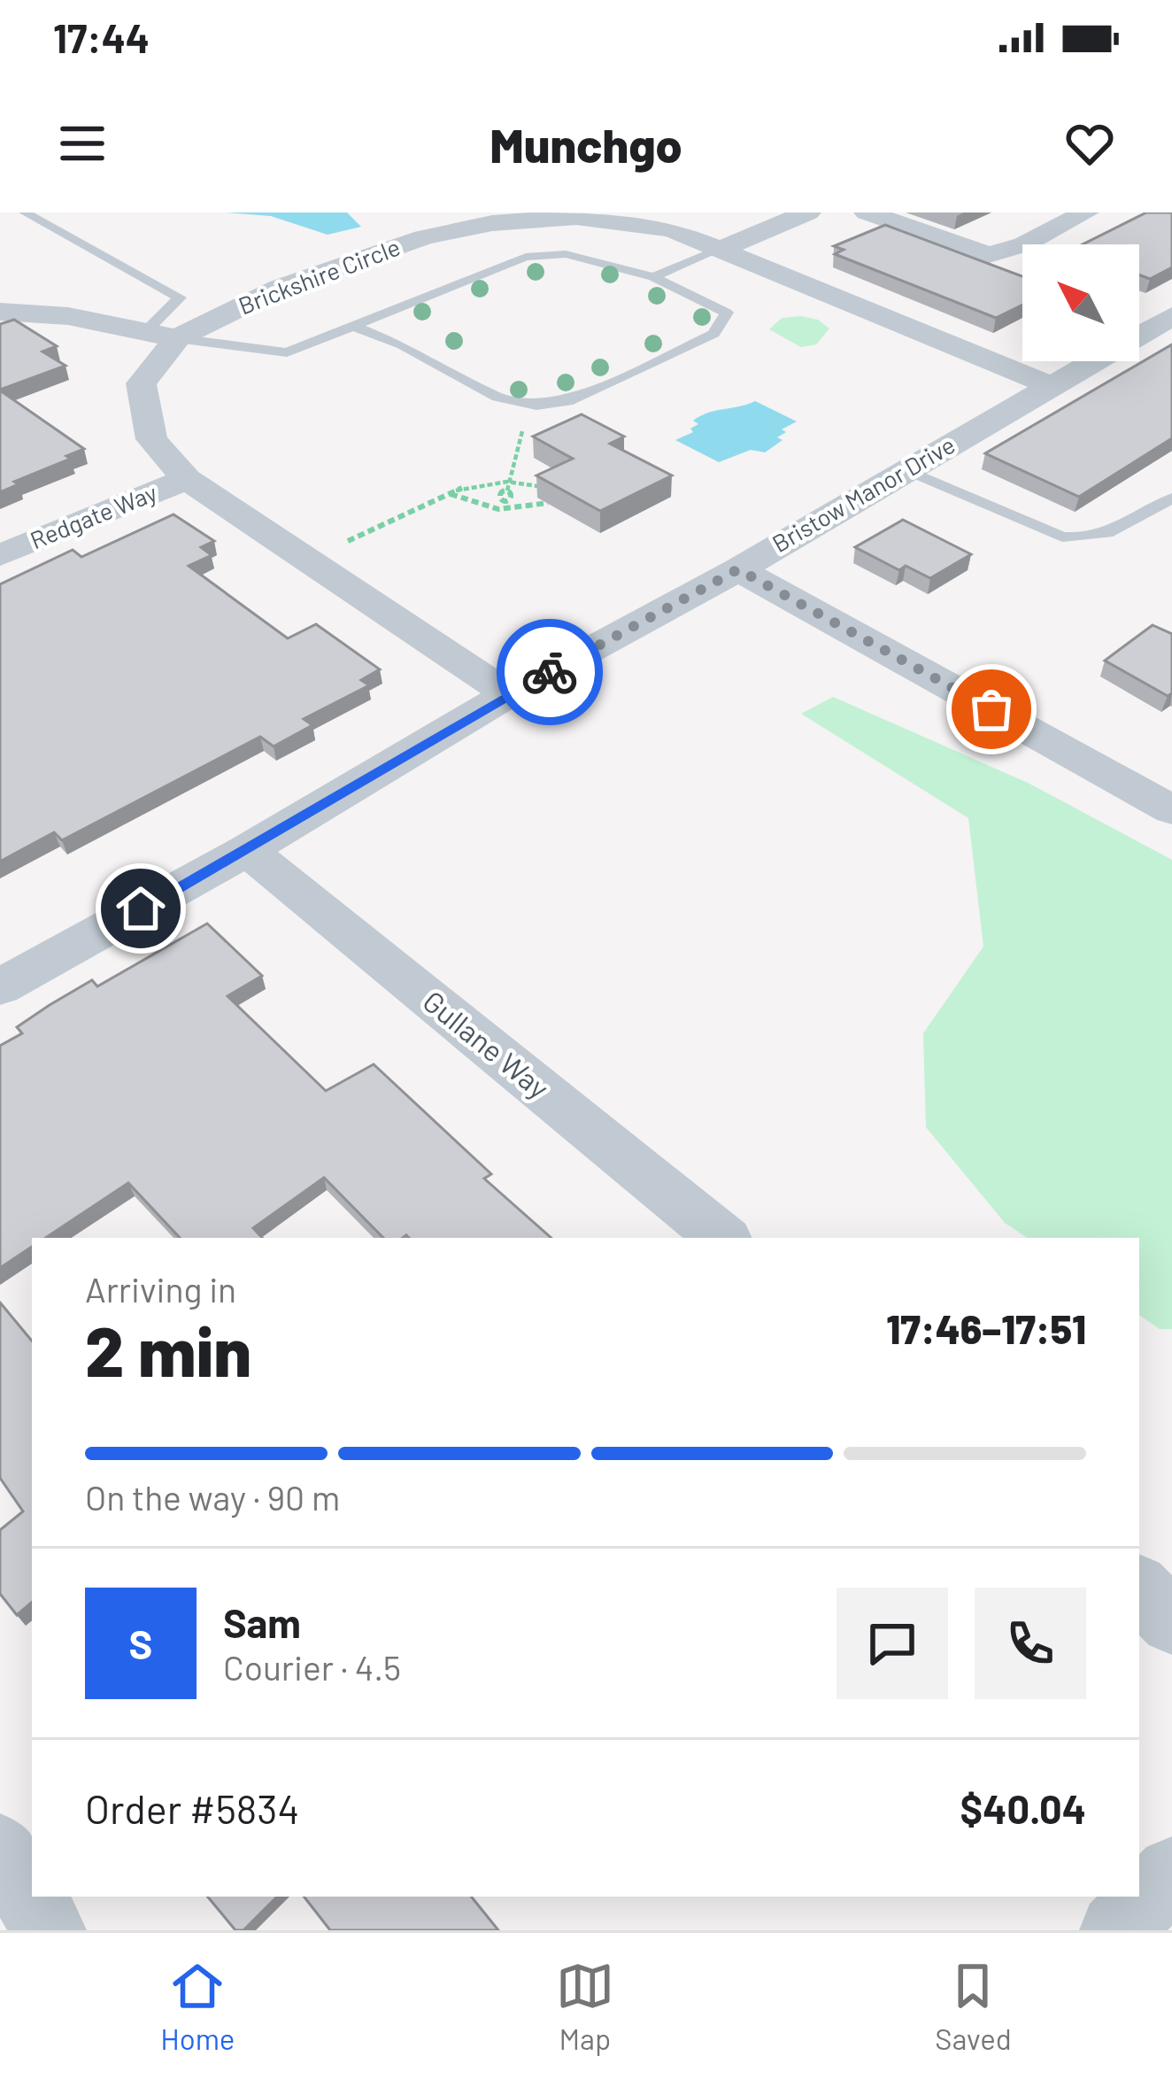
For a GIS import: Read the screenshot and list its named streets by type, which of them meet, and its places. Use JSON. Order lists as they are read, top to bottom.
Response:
{
  "streets": {
    "street": [
      "Brickshire Circle",
      "Bristow Manor Drive",
      "Redgate Way",
      "Gullane Way"
    ]
  },
  "crossings": [
    ["Brickshire Circle", "Bristow Manor Drive"],
    ["Brickshire Circle", "Redgate Way"],
    ["Bristow Manor Drive", "Gullane Way"]
  ],
  "north": "top left",
  "page": {
    "status": "17:44",
    "header": "Munchgo",
    "heading": ["2 min", "Arriving in", "17:46–17:51"],
    "panel": [
      "Sam",
      "Courier · 4.5",
      "Order #5834",
      "$40.04"
    ],
    "bar": "On the way · 90 m",
    "round": "S",
    "tabs": ["Home", "Map", "Saved"]
  }
}
